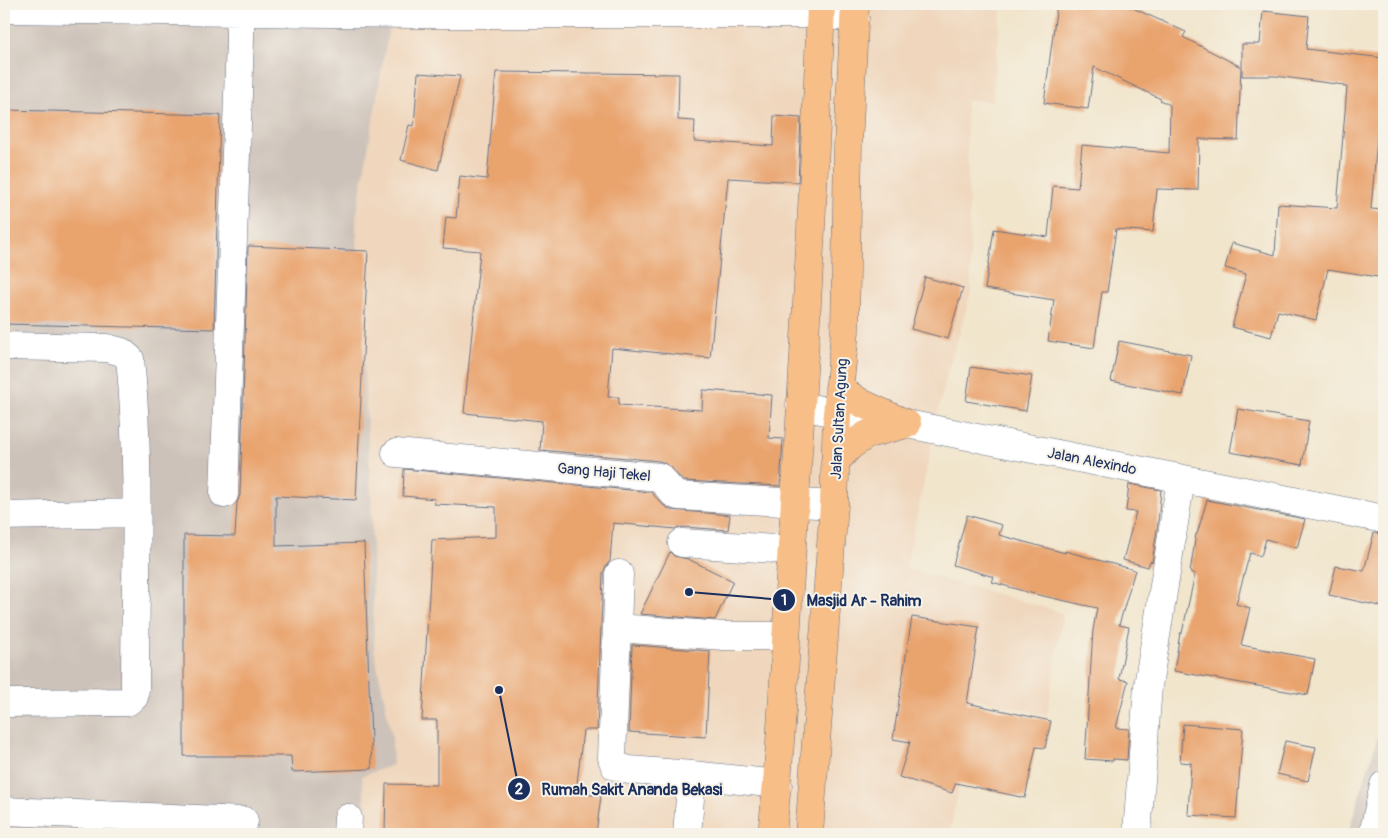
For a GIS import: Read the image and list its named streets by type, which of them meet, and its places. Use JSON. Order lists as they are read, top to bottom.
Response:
{
  "streets": {
    "highway": ["Jalan Sultan Agung"],
    "street": ["Jalan Alexindo", "Gang Haji Tekel"]
  },
  "crossings": [
    ["Jalan Sultan Agung", "Gang Haji Tekel"]
  ],
  "places": ["Masjid Ar - Rahim", "Rumah Sakit Ananda Bekasi"]
}
